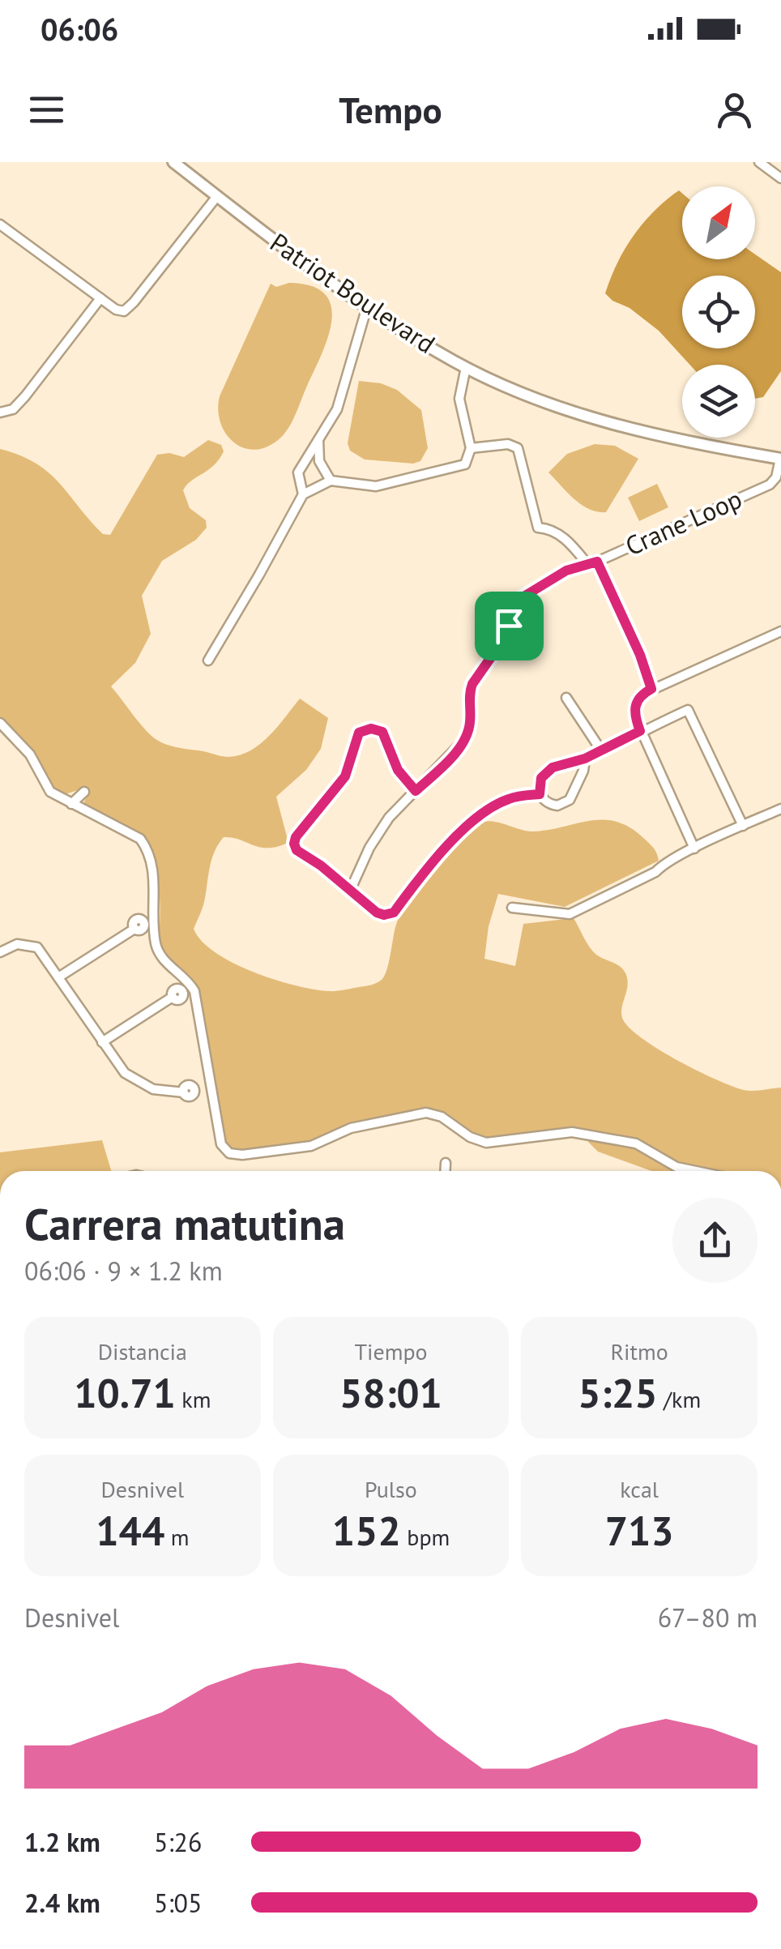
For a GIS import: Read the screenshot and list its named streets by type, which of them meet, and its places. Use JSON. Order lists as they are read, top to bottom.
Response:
{
  "streets": {
    "street": ["Patriot Boulevard", "Crane Loop"]
  },
  "crossings": [
    ["Patriot Boulevard", "Crane Loop"]
  ],
  "north": "top right",
  "page": {
    "status": "06:06",
    "header": "Tempo",
    "heading": ["Carrera matutina", "06:06 · 9 × 1.2 km"],
    "stats": [
      ["Distancia", "10.71 km"],
      ["Tiempo", "58:01"],
      ["Ritmo", "5:25 /km"],
      ["Desnivel", "144 m"],
      ["Pulso", "152 bpm"],
      ["kcal", "713"]
    ],
    "chart": ["Desnivel", "67–80 m"],
    "list": [
      {
        "name": "1.2 km",
        "note": "5:26"
      },
      {
        "name": "2.4 km",
        "note": "5:05"
      }
    ]
  }
}
